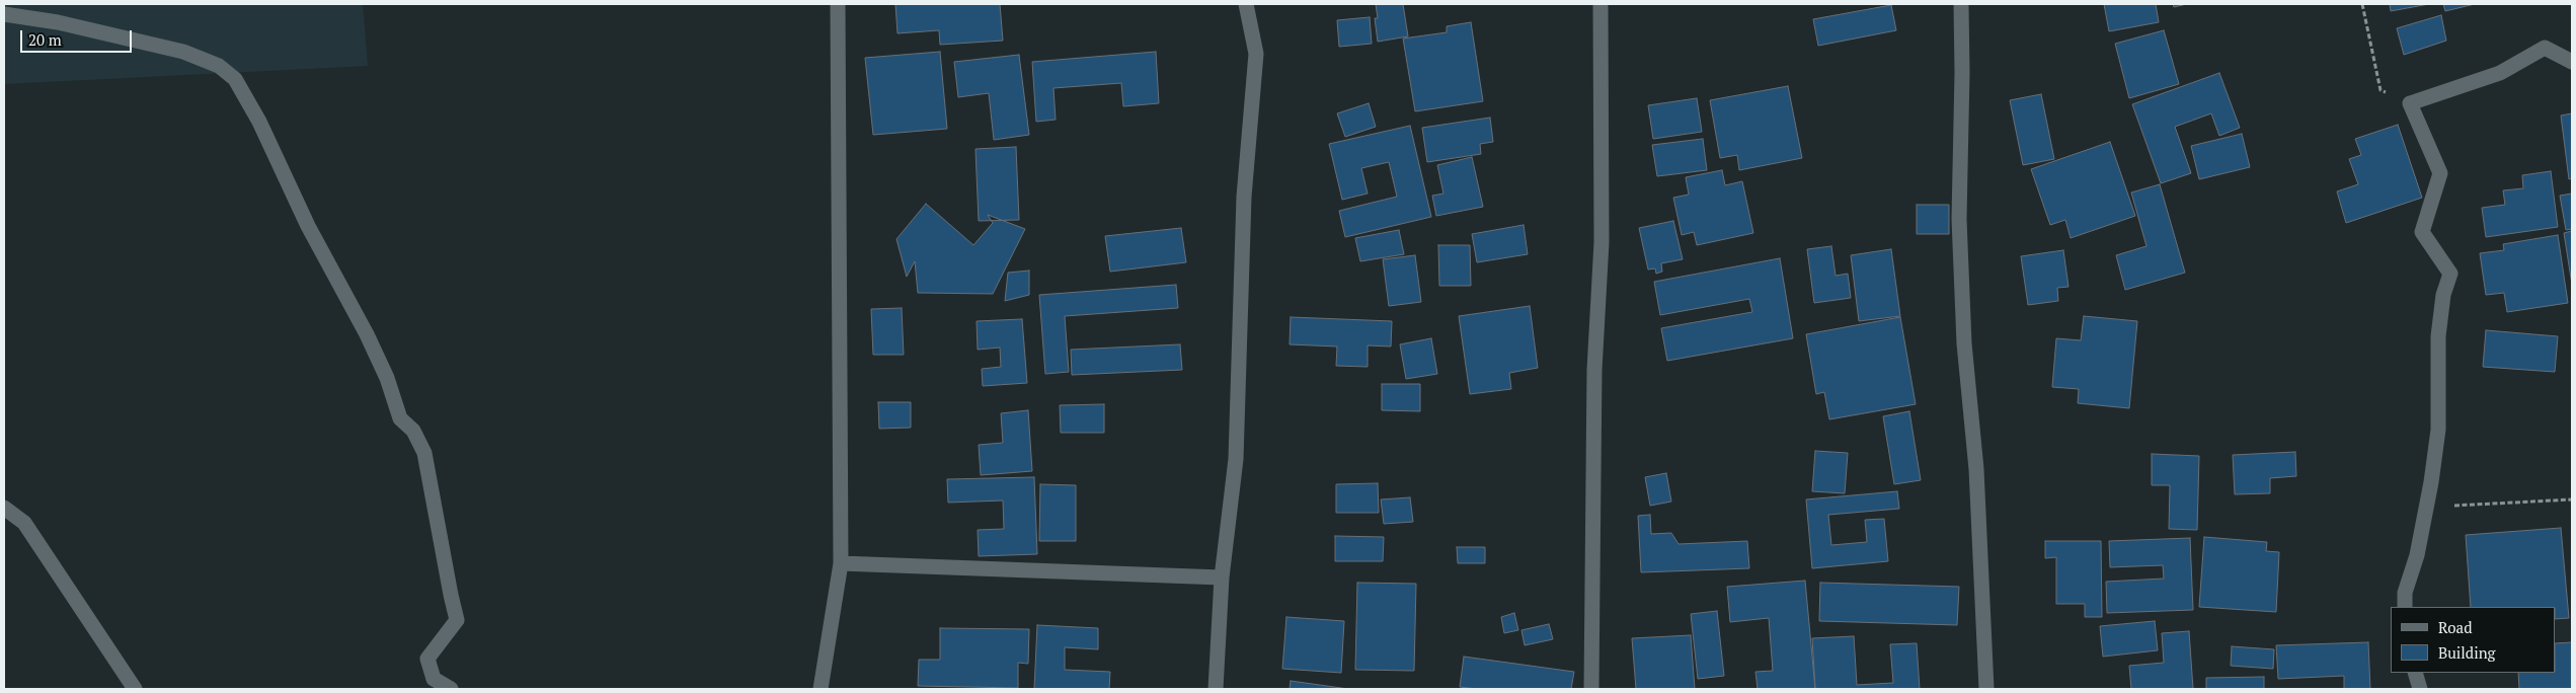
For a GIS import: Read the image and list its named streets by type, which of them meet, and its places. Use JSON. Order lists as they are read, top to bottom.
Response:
{
  "legend": ["Road", "Building"],
  "scale_bar": "20 m"
}
